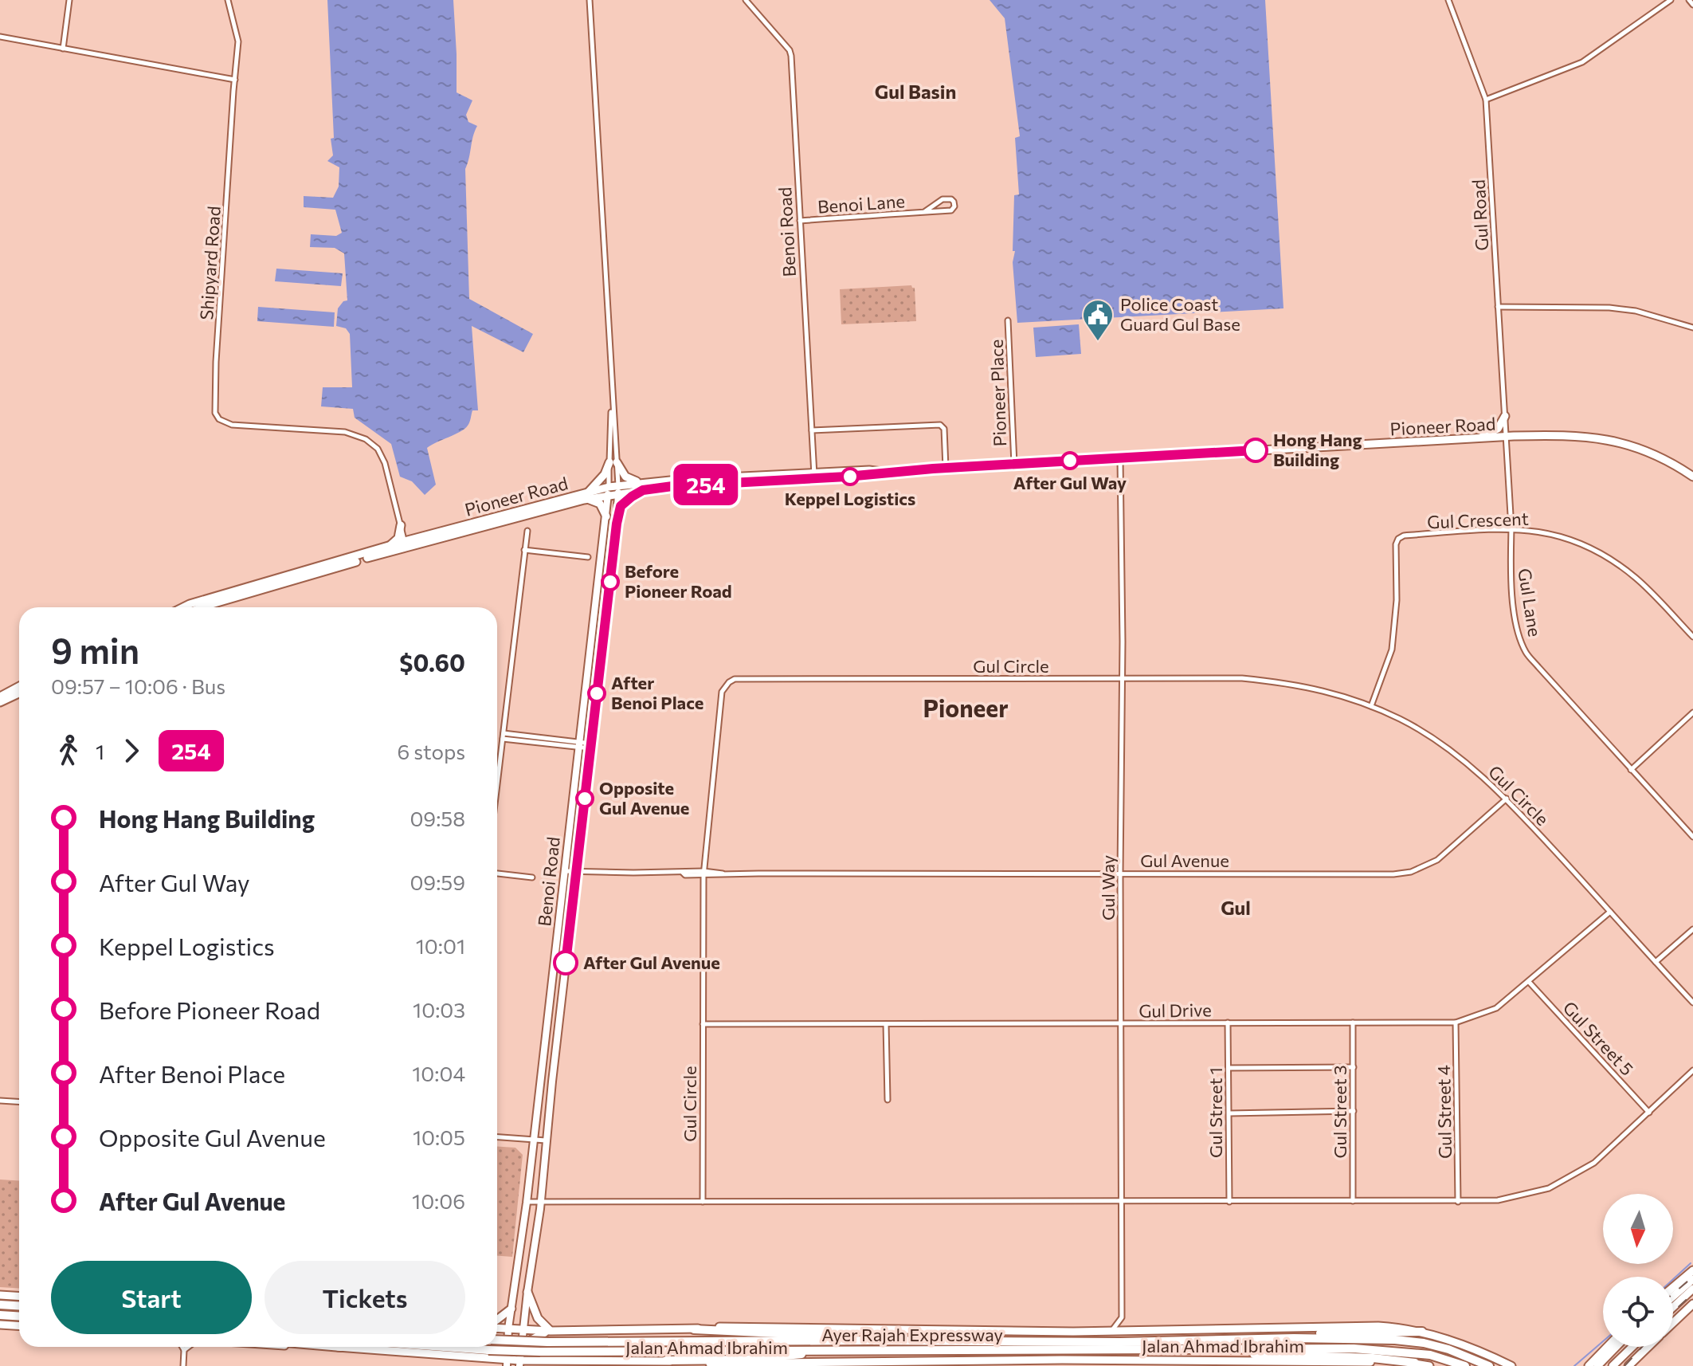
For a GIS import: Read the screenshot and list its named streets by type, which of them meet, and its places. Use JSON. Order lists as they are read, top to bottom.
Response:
{
  "streets": {
    "highway": ["Ayer Rajah Expressway"],
    "main road": ["Benoi Road", "Pioneer Road", "Jalan Ahmad Ibrahim"],
    "street": [
      "Benoi Lane",
      "Gul Road",
      "Shipyard Road",
      "Pioneer Place",
      "Gul Crescent",
      "Gul Lane",
      "Gul Circle",
      "Gul Avenue",
      "Gul Way",
      "Gul Drive",
      "Gul Street 5",
      "Gul Street 3",
      "Gul Street 4",
      "Gul Street 1"
    ]
  },
  "crossings": [
    ["Benoi Lane", "Benoi Road"],
    ["Gul Road", "Pioneer Road"],
    ["Gul Road", "Gul Lane"],
    ["Benoi Road", "Pioneer Road"],
    ["Benoi Road", "Gul Avenue"],
    ["Benoi Road", "Jalan Ahmad Ibrahim"],
    ["Shipyard Road", "Pioneer Road"],
    ["Pioneer Place", "Pioneer Road"],
    ["Pioneer Road", "Gul Lane"],
    ["Pioneer Road", "Gul Way"],
    ["Gul Crescent", "Gul Lane"],
    ["Gul Crescent", "Gul Circle"],
    ["Gul Circle", "Gul Avenue"],
    ["Gul Circle", "Gul Way"],
    ["Gul Circle", "Gul Drive"],
    ["Gul Avenue", "Gul Way"],
    ["Gul Way", "Gul Drive"],
    ["Gul Drive", "Gul Street 5"],
    ["Gul Drive", "Gul Street 3"],
    ["Gul Drive", "Gul Street 4"],
    ["Gul Drive", "Gul Street 1"],
    ["Ayer Rajah Expressway", "Jalan Ahmad Ibrahim"]
  ],
  "districts": ["Gul Basin", "Pioneer", "Gul"],
  "places": {
    "public building": ["Police Coast Guard Gul Base"],
    "other": [
      "Hong Hang Building",
      "After Gul Way",
      "Keppel Logistics",
      "Before Pioneer Road",
      "After Benoi Place",
      "Opposite Gul Avenue",
      "After Gul Avenue"
    ]
  },
  "lines": ["bus line 254"],
  "north": "bottom",
  "page": {
    "on_map": "254",
    "heading": ["9 min", "09:57 – 10:06 · Bus", "$0.60"],
    "legs": ["1", "254", "6 stops"],
    "list": [
      {
        "name": "Hong Hang Building",
        "value": "09:58"
      },
      {
        "name": "After Gul Way",
        "value": "09:59"
      },
      {
        "name": "Keppel Logistics",
        "value": "10:01"
      },
      {
        "name": "Before Pioneer Road",
        "value": "10:03"
      },
      {
        "name": "After Benoi Place",
        "value": "10:04"
      },
      {
        "name": "Opposite Gul Avenue",
        "value": "10:05"
      },
      {
        "name": "After Gul Avenue",
        "value": "10:06"
      }
    ],
    "buttons": ["Start", "Tickets"]
  }
}
